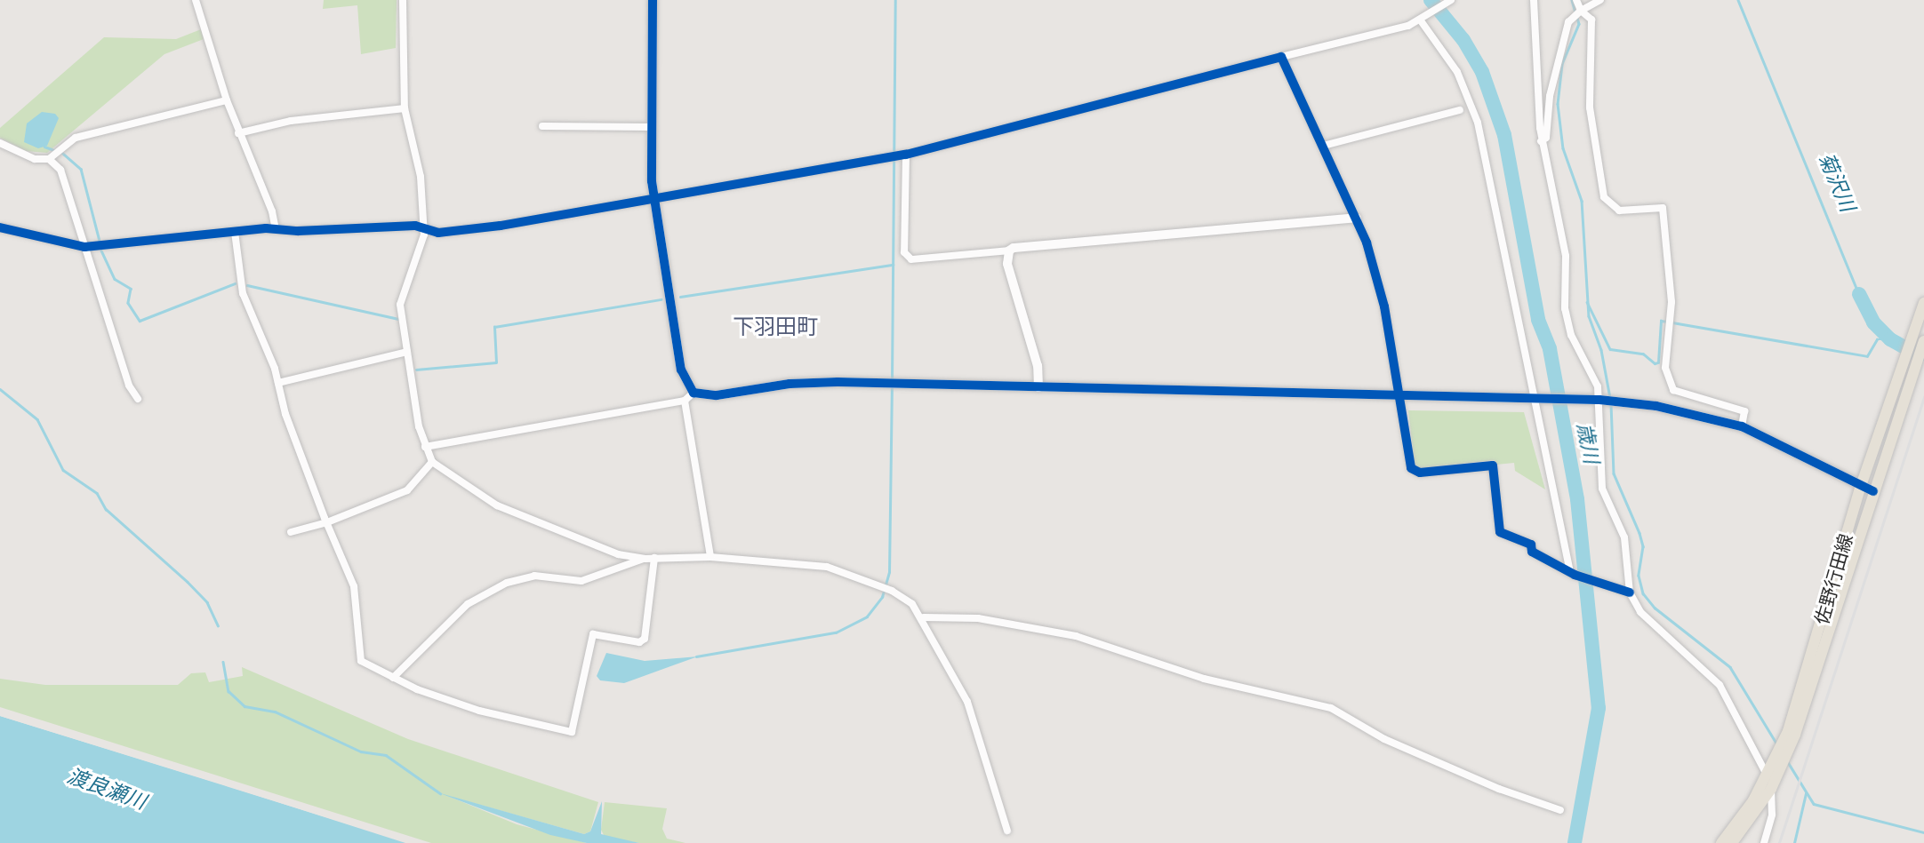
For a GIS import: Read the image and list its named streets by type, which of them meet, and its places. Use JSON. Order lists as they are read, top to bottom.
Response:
{
  "streets": {
    "main road": ["佐野行田線"]
  },
  "districts": ["下羽田町"],
  "water": ["菊沢川", "歳川", "渡良瀬川"]
}
